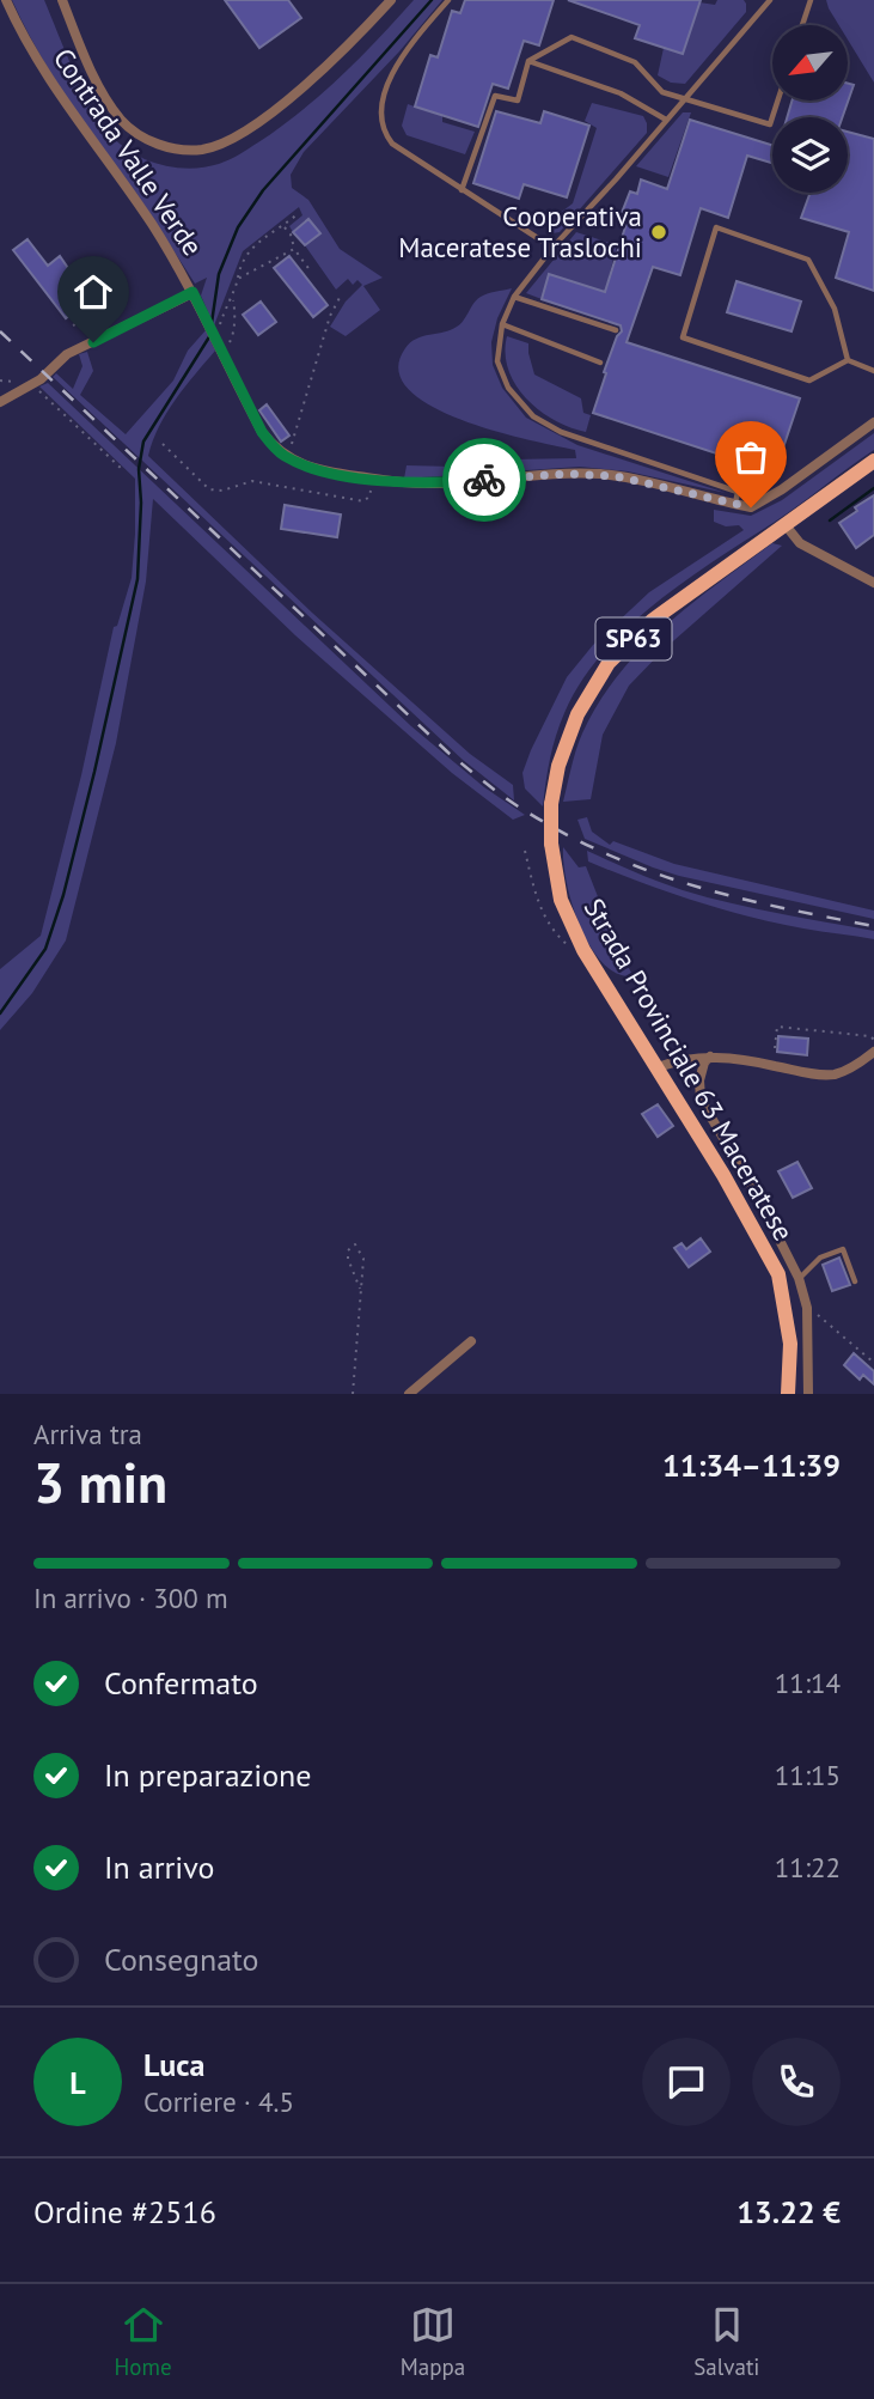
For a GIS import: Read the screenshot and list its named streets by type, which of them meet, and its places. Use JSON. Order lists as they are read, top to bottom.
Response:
{
  "streets": {
    "main road": ["SP63", "Strada Provinciale 63 Maceratese"],
    "street": ["Contrada Valle Verde"]
  },
  "places": ["Cooperativa Maceratese Traslochi"],
  "north": "bottom left",
  "page": {
    "heading": ["3 min", "Arriva tra", "11:34–11:39"],
    "panel": [
      "Luca",
      "Corriere · 4.5",
      "Ordine #2516",
      "13.22 €"
    ],
    "bar": "In arrivo · 300 m",
    "list": [
      ["Confermato", "11:14"],
      ["In preparazione", "11:15"],
      ["In arrivo", "11:22"],
      "Consegnato"
    ],
    "round": "L",
    "tabs": ["Home", "Mappa", "Salvati"]
  }
}
